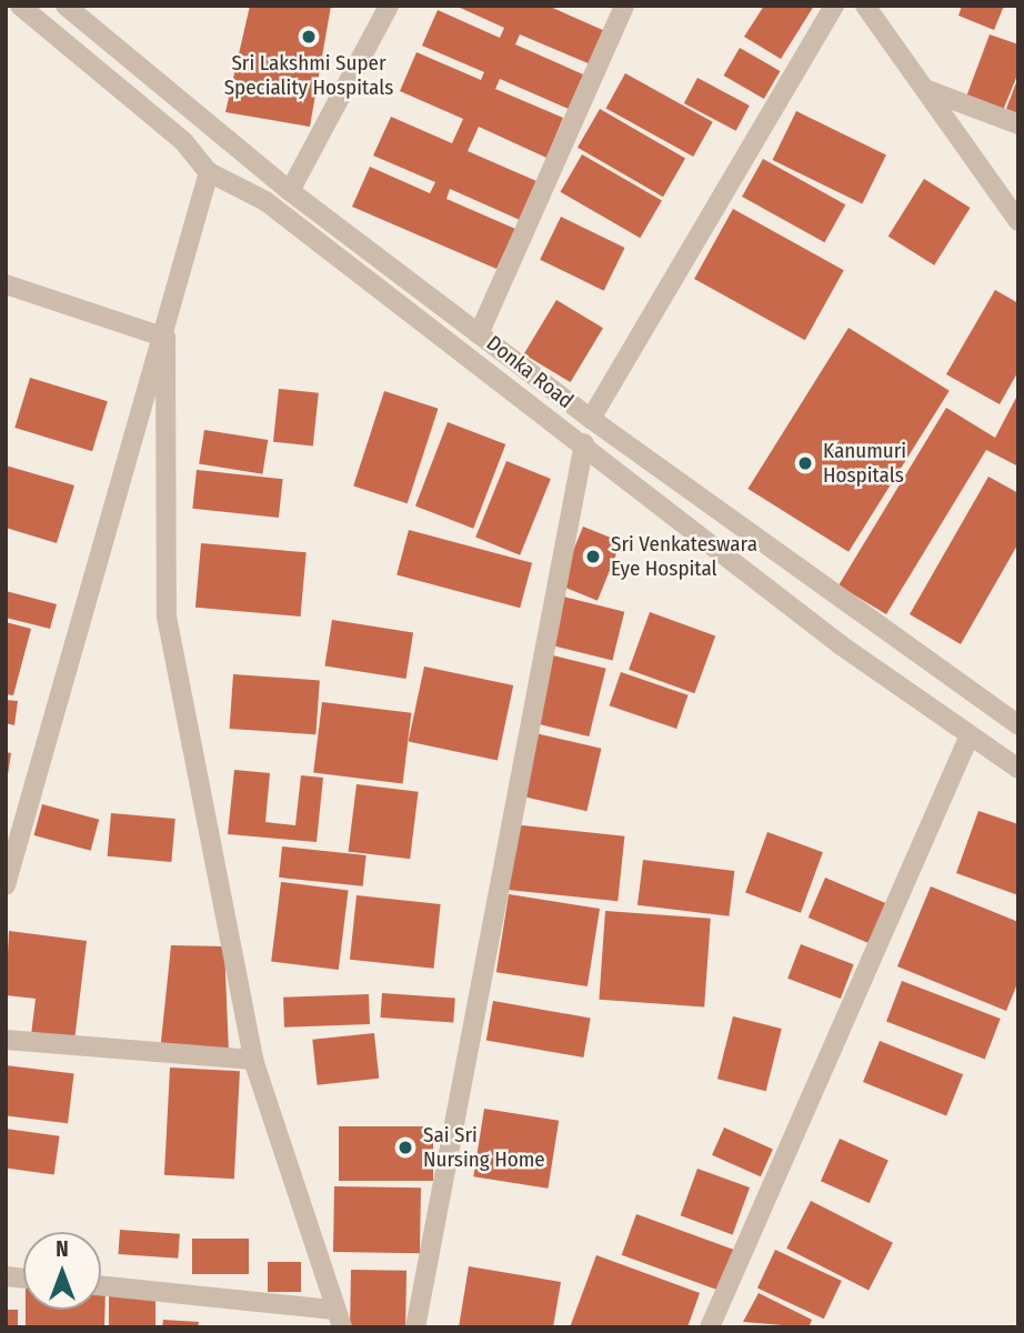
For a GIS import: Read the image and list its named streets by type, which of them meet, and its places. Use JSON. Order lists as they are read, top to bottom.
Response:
{
  "streets": {
    "street": ["Donka Road"]
  },
  "places": [
    "Sri Lakshmi Super Speciality Hospitals",
    "Kanumuri Hospitals",
    "Sri Venkateswara Eye Hospital",
    "Sai Sri Nursing Home"
  ],
  "north": "top"
}
